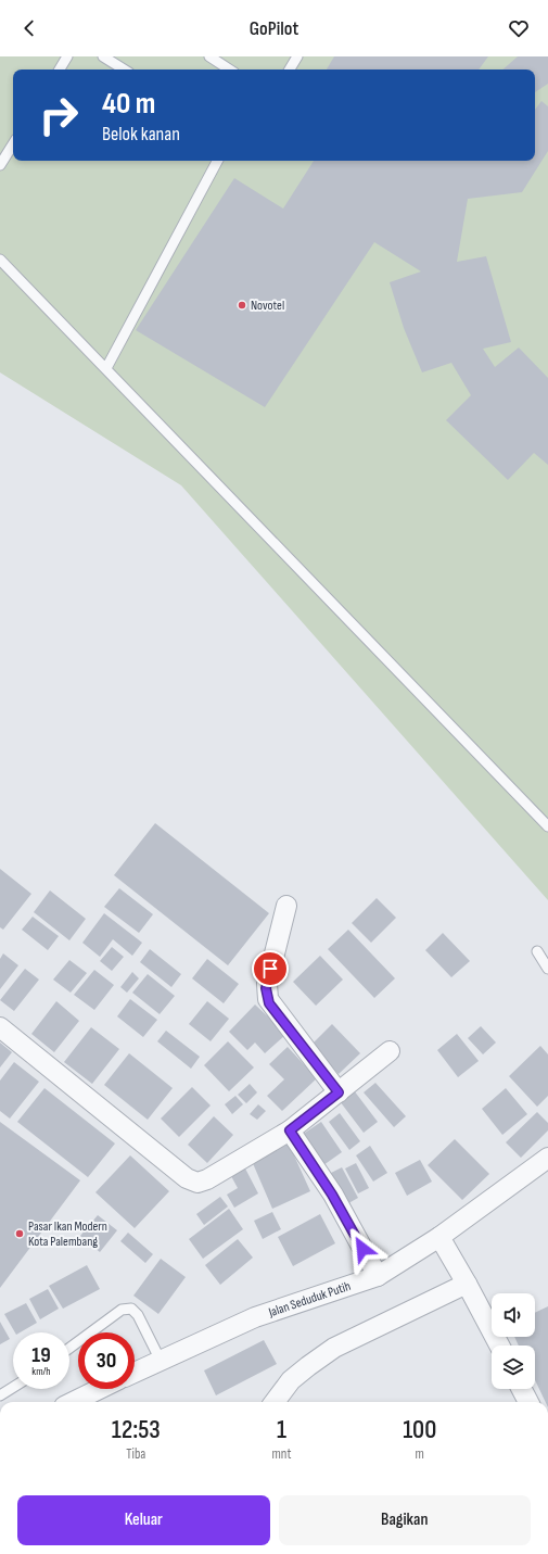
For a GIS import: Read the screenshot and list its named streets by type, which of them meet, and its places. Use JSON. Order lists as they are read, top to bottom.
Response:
{
  "streets": {
    "street": ["Jalan Seduduk Putih"]
  },
  "places": ["Novotel", "Pasar Ikan Modern Kota Palembang"],
  "page": {
    "header": "GoPilot",
    "turn": ["40 m", "Belok kanan"],
    "speed": "19 km/h",
    "limit": "30",
    "eta": [
      "12:53",
      "Tiba",
      "1",
      "mnt",
      "100",
      "m"
    ],
    "buttons": ["Keluar", "Bagikan"]
  }
}
